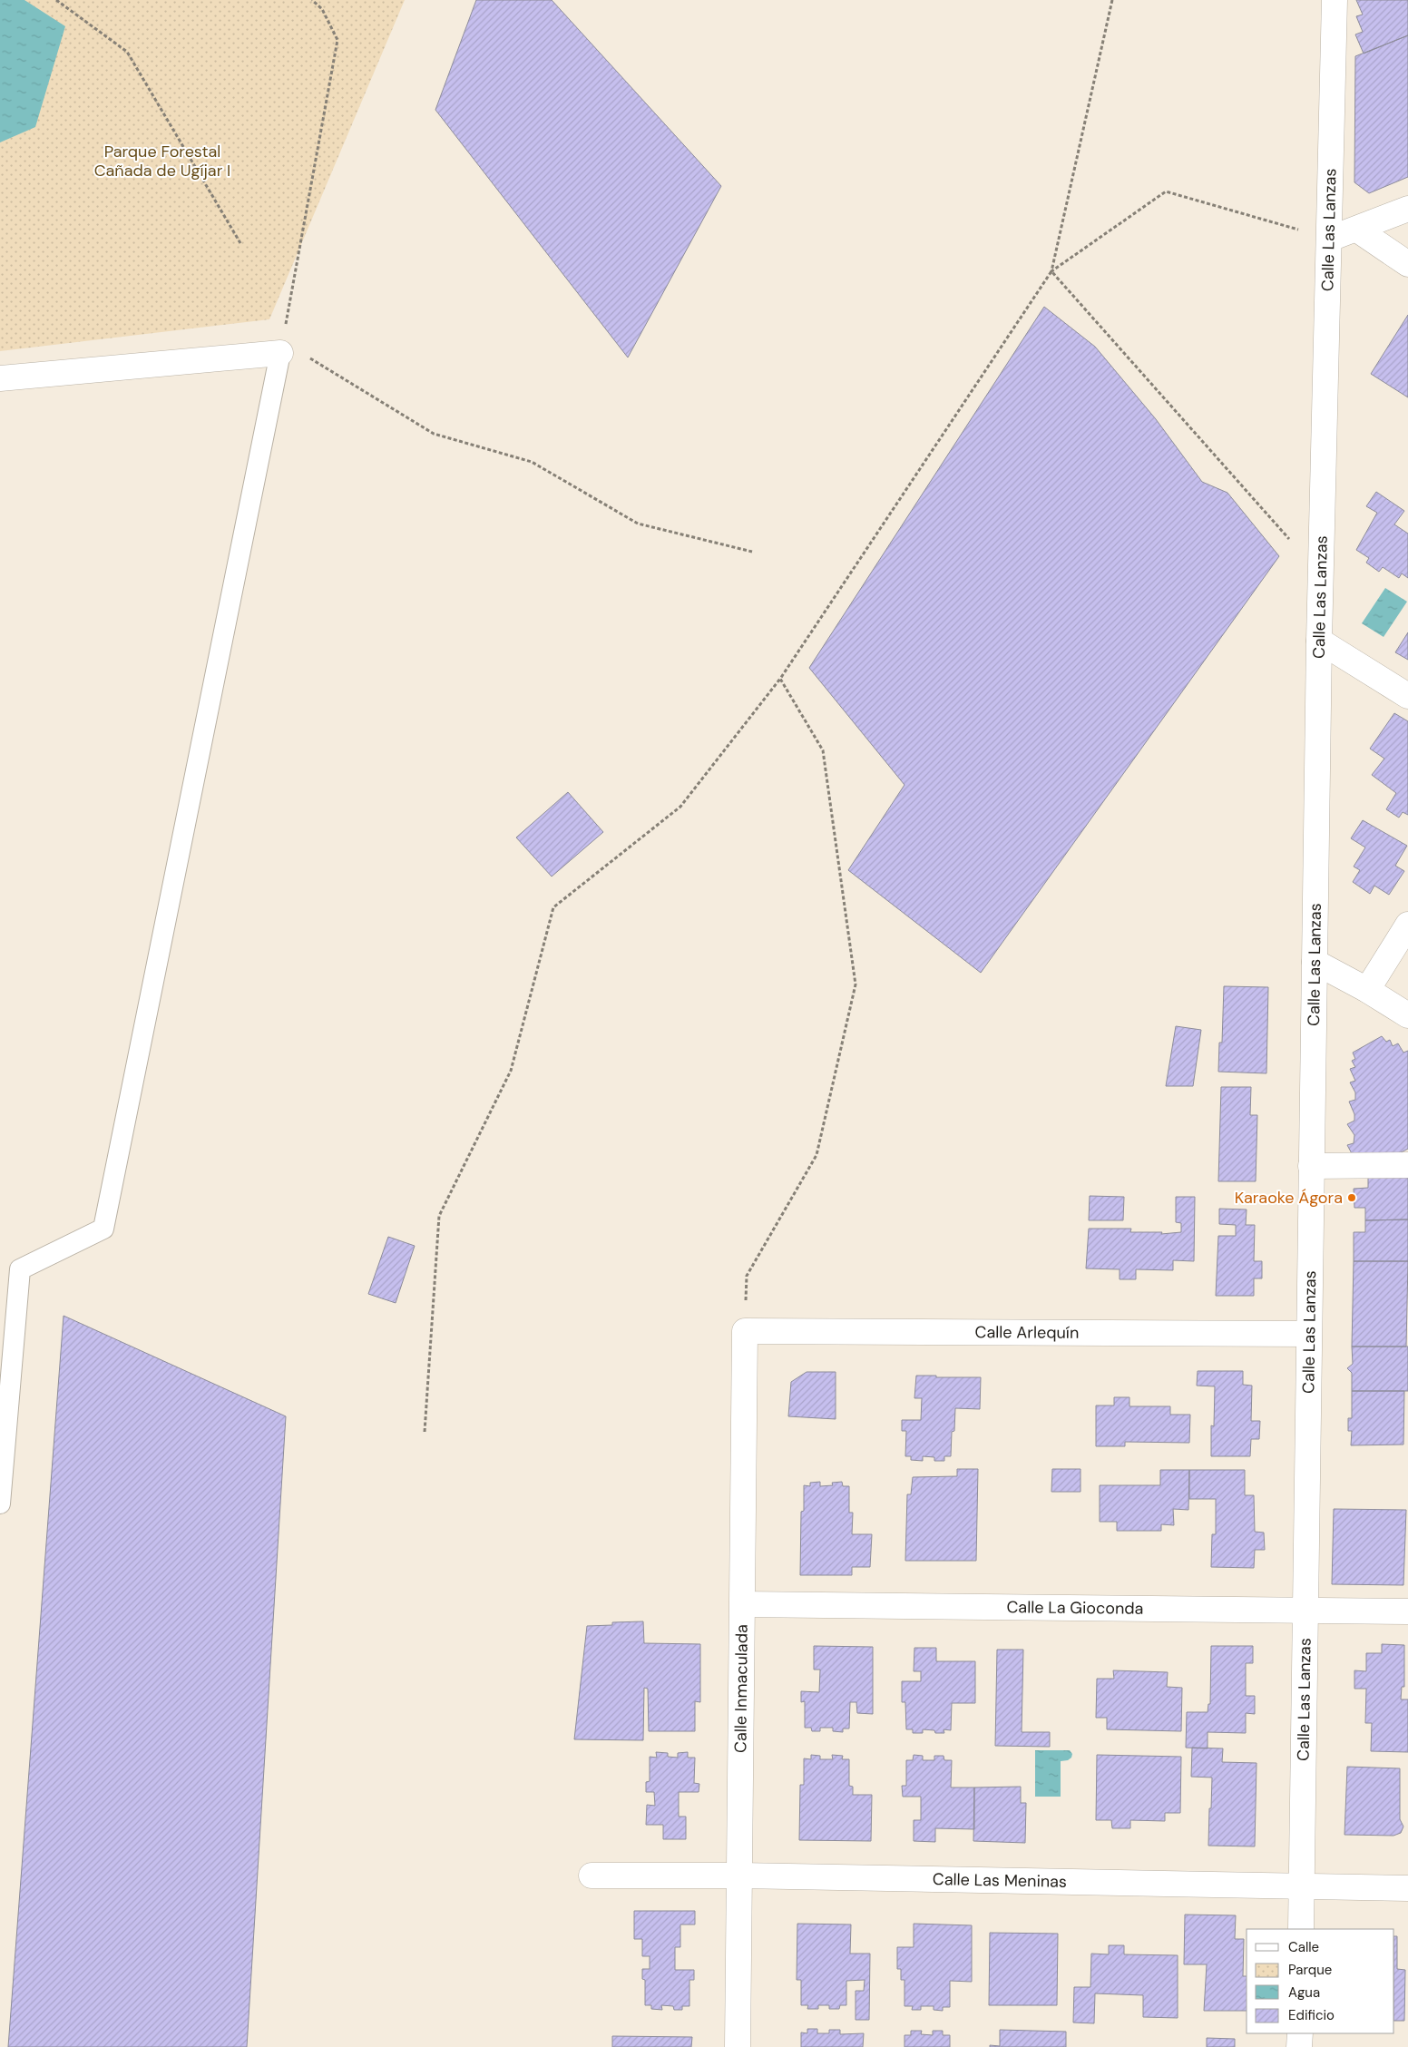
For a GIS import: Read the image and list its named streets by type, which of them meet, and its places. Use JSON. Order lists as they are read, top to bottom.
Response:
{
  "streets": {
    "street": [
      "Calle Las Lanzas",
      "Calle Arlequín",
      "Calle La Gioconda",
      "Calle Inmaculada",
      "Calle Las Meninas"
    ]
  },
  "crossings": [
    ["Calle Las Lanzas", "Calle Arlequín"],
    ["Calle Las Lanzas", "Calle La Gioconda"],
    ["Calle Las Lanzas", "Calle Las Meninas"],
    ["Calle Arlequín", "Calle Inmaculada"],
    ["Calle La Gioconda", "Calle Inmaculada"],
    ["Calle Inmaculada", "Calle Las Meninas"]
  ],
  "parks": ["Parque Forestal Cañada de Ugíjar I"],
  "places": ["Karaoke Ágora"],
  "legend": [
    "Calle",
    "Parque",
    "Agua",
    "Edificio"
  ]
}
